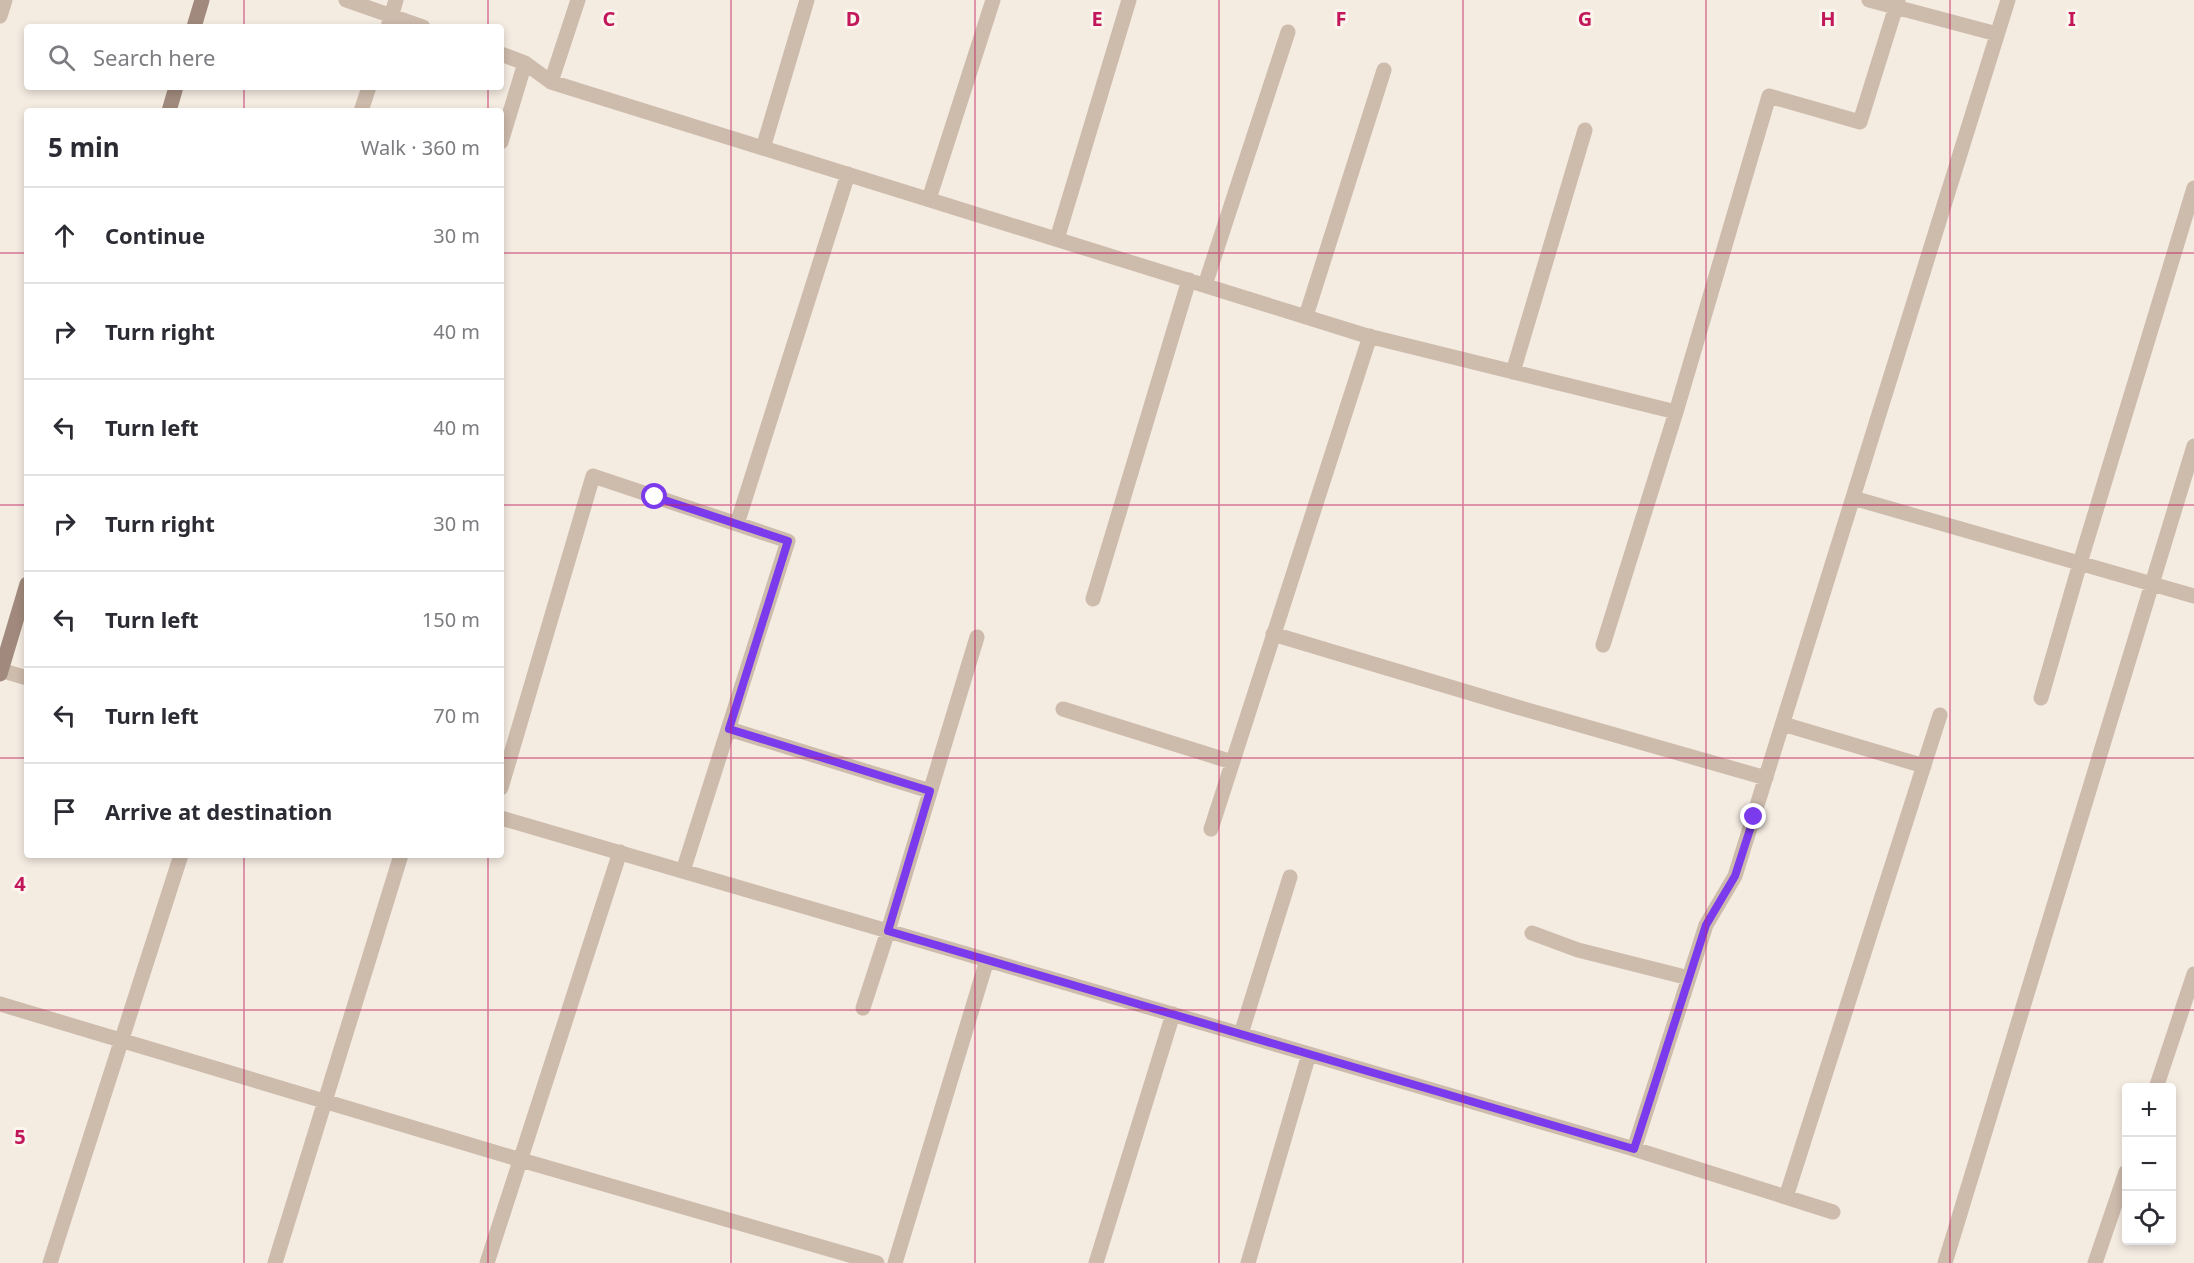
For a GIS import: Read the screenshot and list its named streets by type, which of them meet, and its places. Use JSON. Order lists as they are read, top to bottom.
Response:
{
  "page": {
    "search": "Search here",
    "heading": ["5 min", "Walk · 360 m"],
    "list": [
      ["Continue", "30 m"],
      ["Turn right", "40 m"],
      ["Turn left", "40 m"],
      ["Turn right", "30 m"],
      ["Turn left", "150 m"],
      ["Turn left", "70 m"],
      "Arrive at destination"
    ],
    "map_buttons": ["+", "−"]
  },
  "grid": {
    "columns": [
      "C",
      "D",
      "E",
      "F",
      "G",
      "H",
      "I"
    ],
    "rows": ["4", "5"]
  }
}
